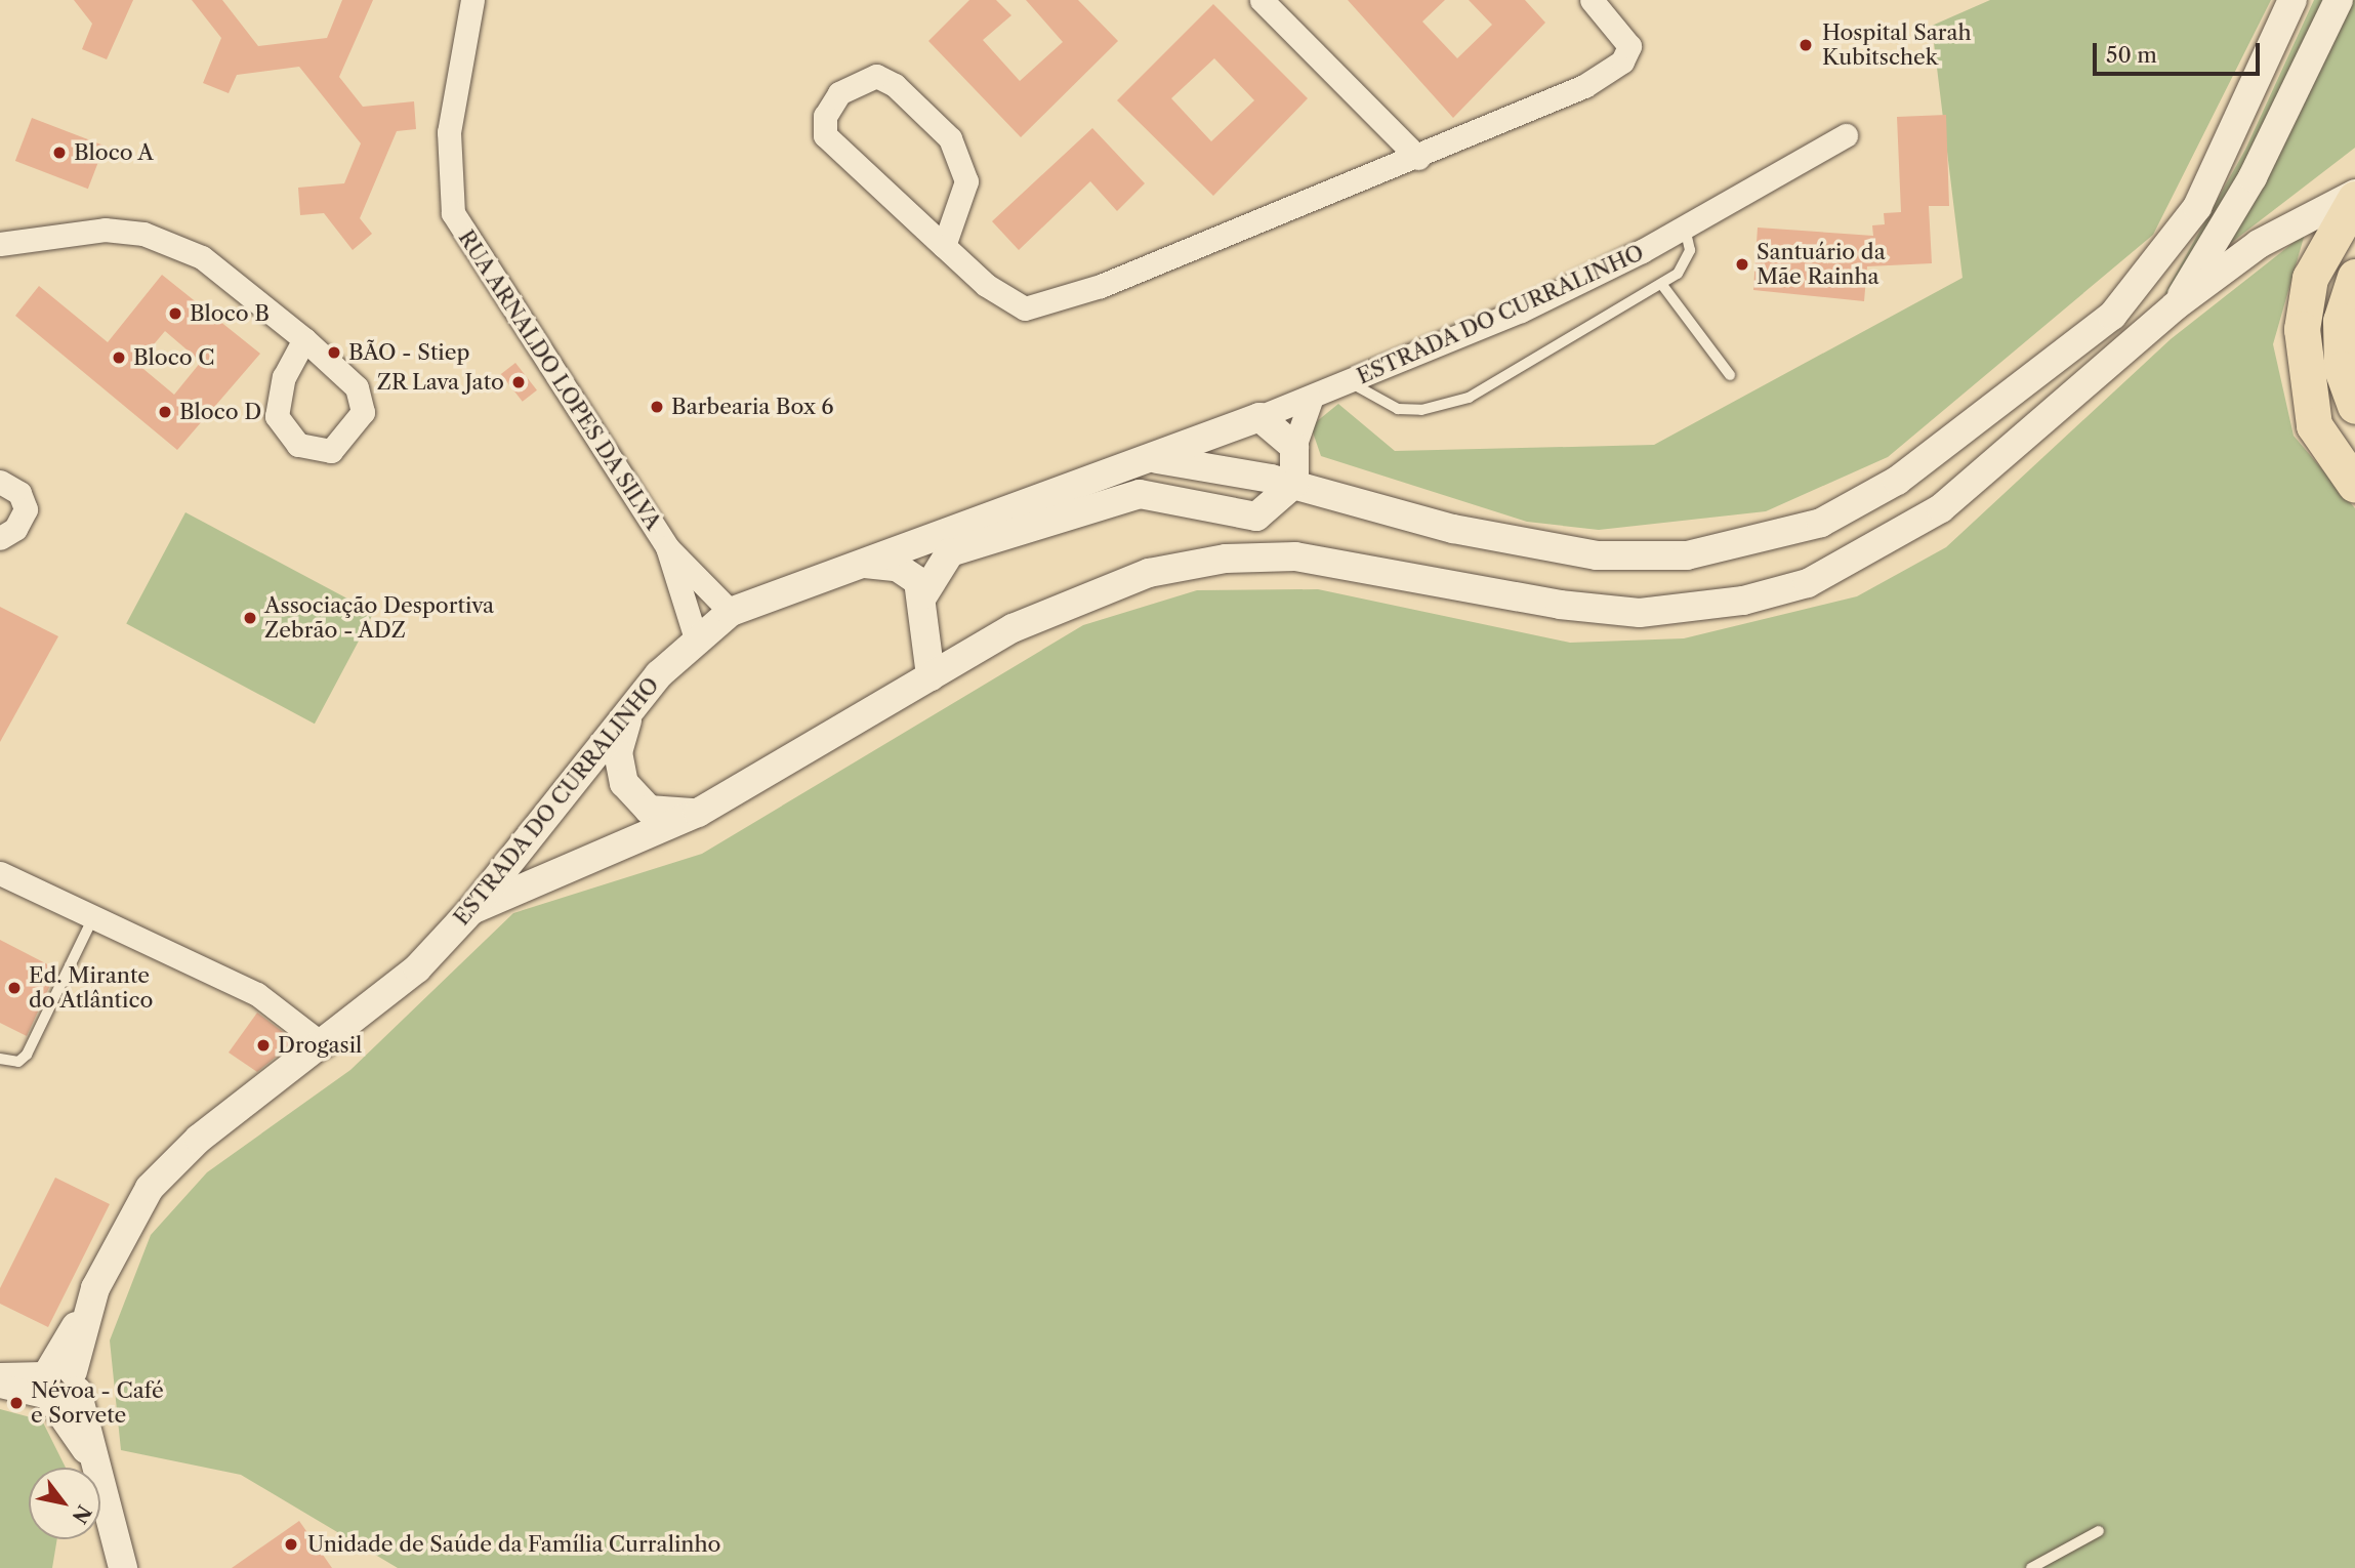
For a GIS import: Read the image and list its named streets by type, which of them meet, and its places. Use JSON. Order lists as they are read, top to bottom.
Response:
{
  "streets": {
    "street": ["ESTRADA DO CURRALINHO", "RUA ARNALDO LOPES DA SILVA"]
  },
  "crossings": [
    ["ESTRADA DO CURRALINHO", "RUA ARNALDO LOPES DA SILVA"]
  ],
  "places": [
    "Hospital Sarah Kubitschek",
    "Bloco A",
    "Santuário da Mãe Rainha",
    "Bloco B",
    "BÃO - Stiep",
    "Bloco C",
    "ZR Lava Jato",
    "Barbearia Box 6",
    "Bloco D",
    "Associação Desportiva Zebrão - ADZ",
    "Ed. Mirante do Atlântico",
    "Drogasil",
    "Névoa - Café e Sorvete",
    "Unidade de Saúde da Família Curralinho"
  ],
  "scale_bar": "50 m",
  "north": "bottom right"
}
